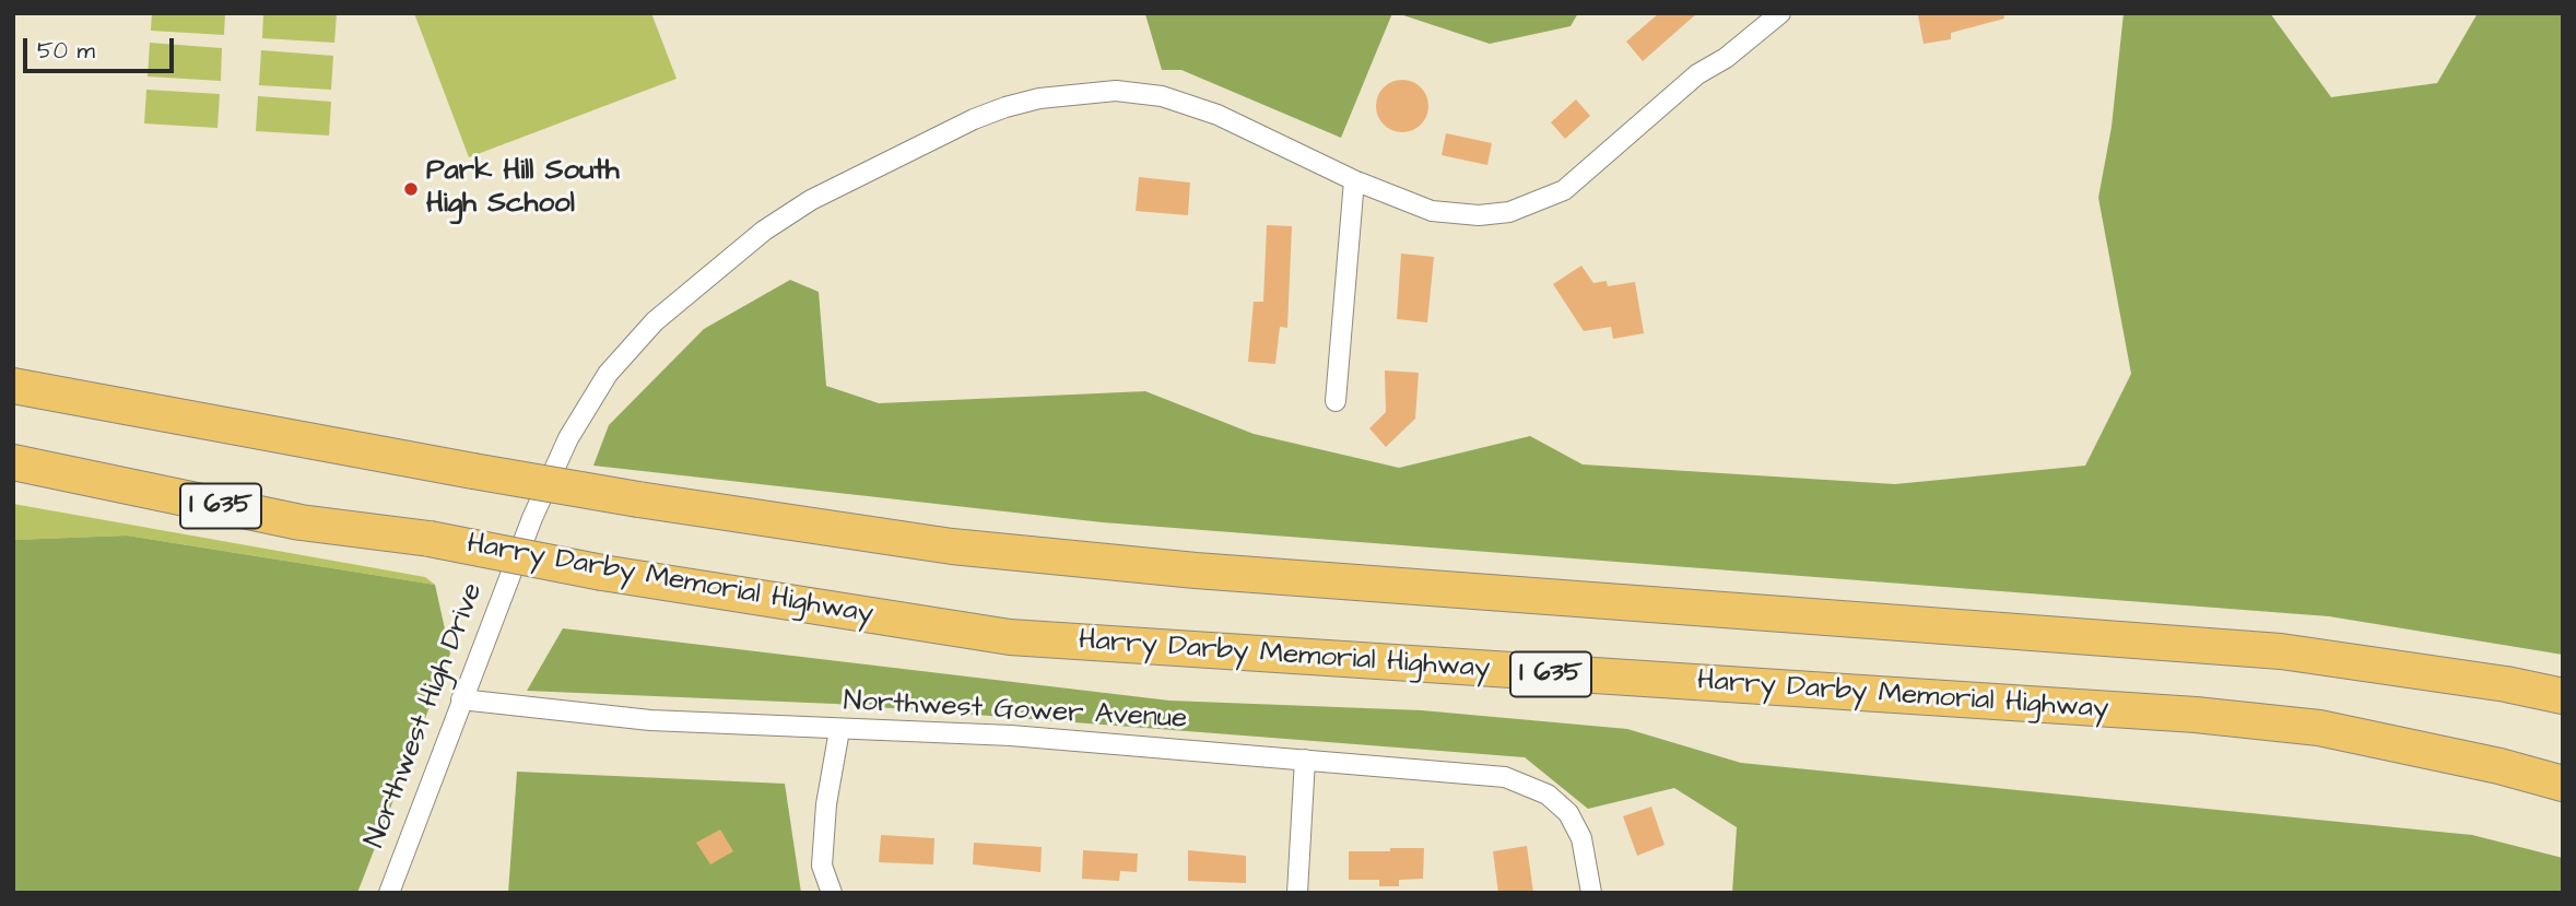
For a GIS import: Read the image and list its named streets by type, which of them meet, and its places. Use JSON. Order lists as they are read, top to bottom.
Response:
{
  "streets": {
    "highway": ["I 635", "Harry Darby Memorial Highway"],
    "street": ["Northwest Gower Avenue", "Northwest High Drive"]
  },
  "crossings": [
    ["Northwest Gower Avenue", "Northwest High Drive"]
  ],
  "places": ["Park Hill South High School"],
  "scale_bar": "50 m"
}
